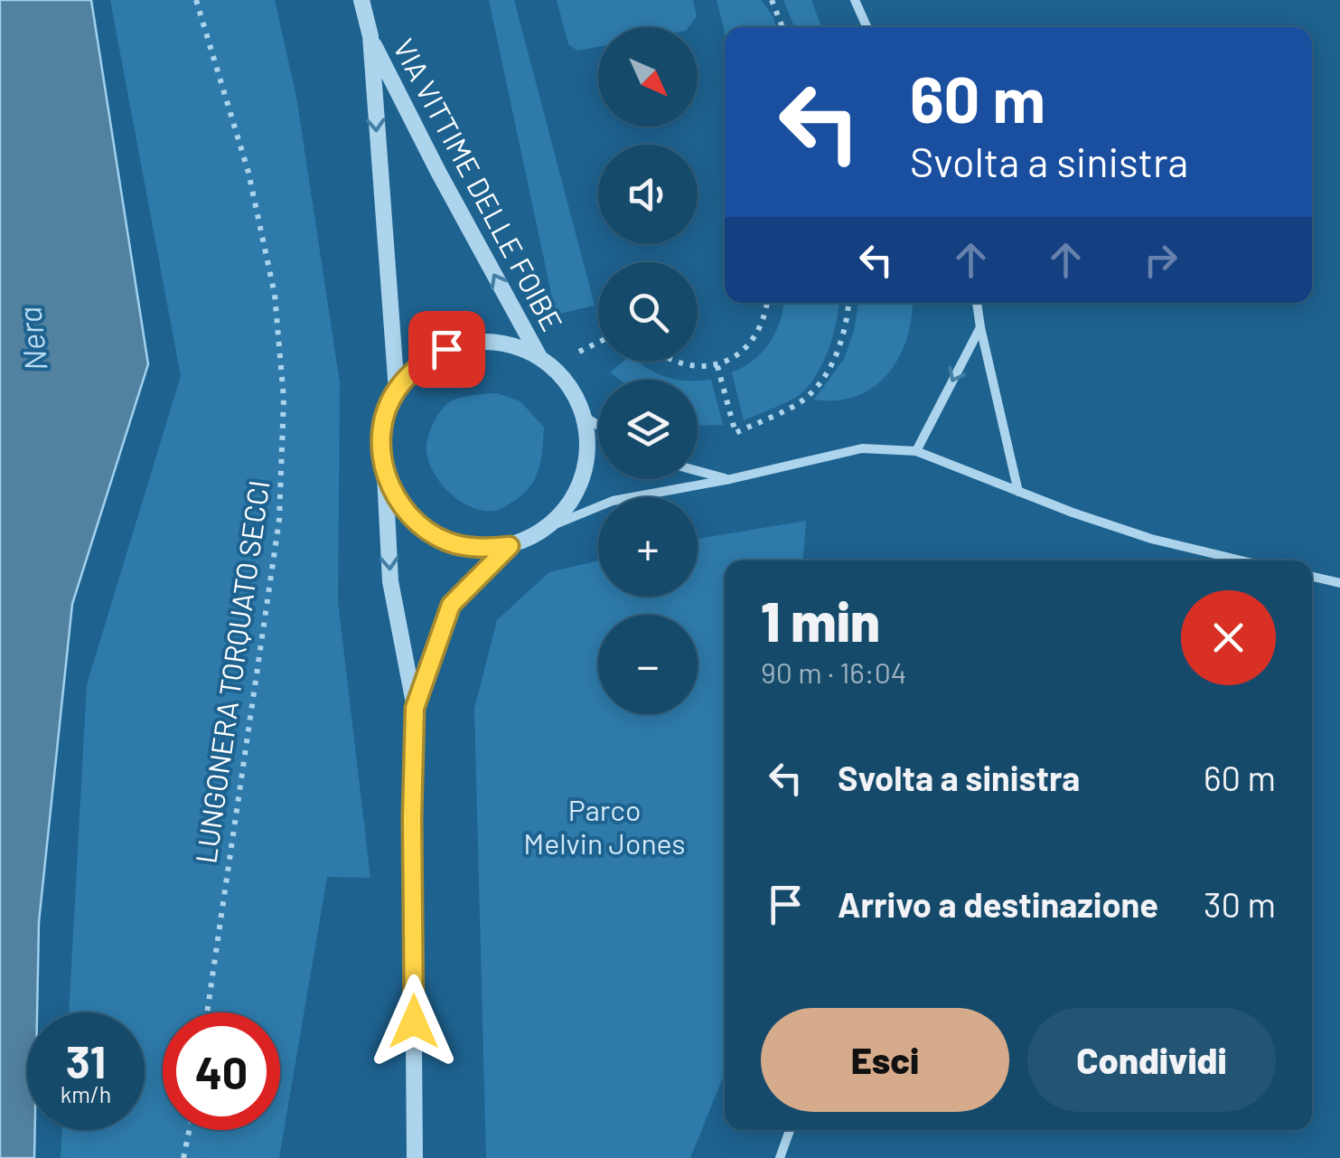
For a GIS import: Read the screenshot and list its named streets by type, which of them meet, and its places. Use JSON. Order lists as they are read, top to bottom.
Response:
{
  "streets": {
    "street": ["VIA VITTIME DELLE FOIBE"],
    "path": ["LUNGONERA TORQUATO SECCI"]
  },
  "water": ["Nera"],
  "parks": ["Parco Melvin Jones"],
  "north": "bottom right",
  "page": {
    "map_buttons": ["+", "−"],
    "turn": ["60 m", "Svolta a sinistra"],
    "heading": ["1 min", "90 m · 16:04"],
    "list": [
      {
        "name": "Svolta a sinistra",
        "value": "60 m"
      },
      {
        "name": "Arrivo a destinazione",
        "value": "30 m"
      }
    ],
    "buttons": ["Esci", "Condividi"],
    "speed": "31 km/h",
    "limit": "40"
  }
}
